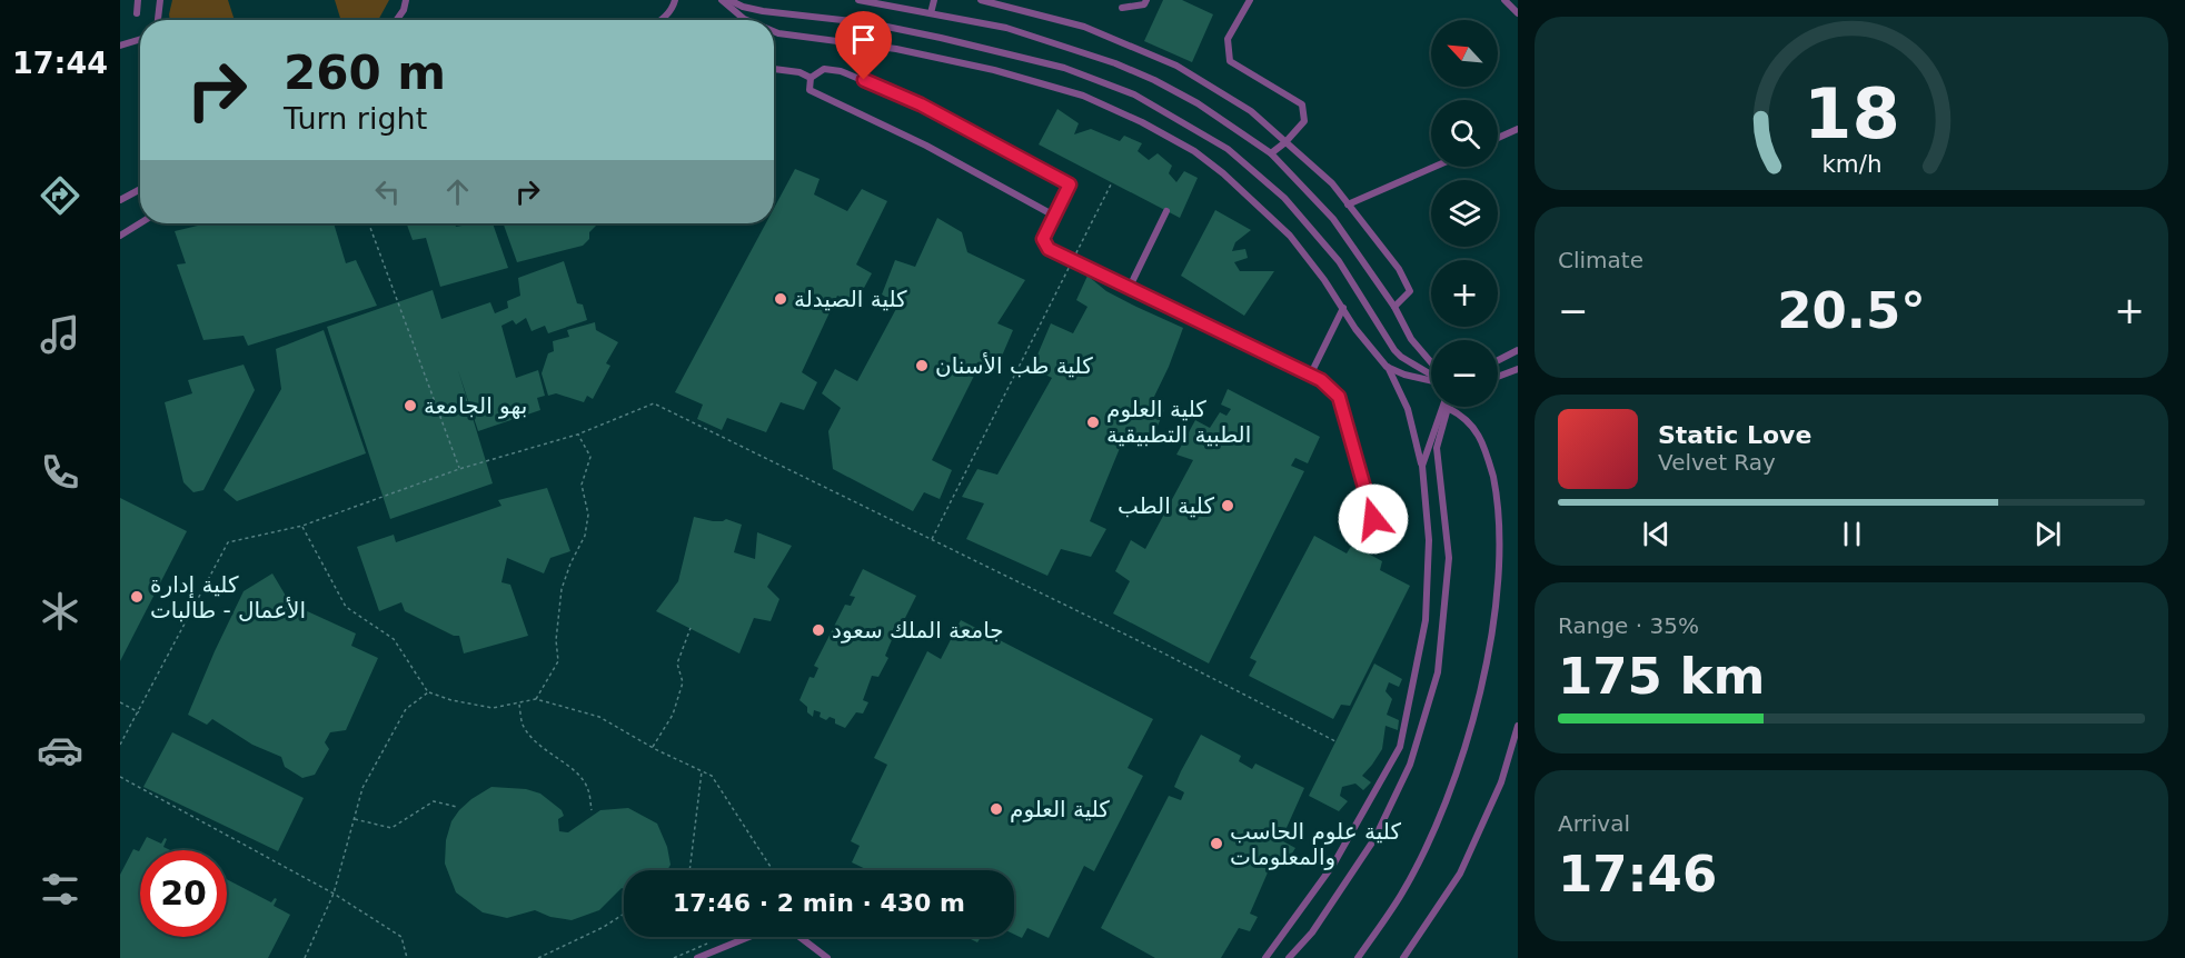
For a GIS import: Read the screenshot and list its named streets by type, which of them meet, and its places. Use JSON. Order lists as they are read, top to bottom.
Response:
{
  "places": [
    "كلية الصيدلة",
    "كلية طب الأسنان",
    "بهو الجامعة",
    "كلية العلوم الطبية التطبيقية",
    "كلية الطب",
    "كلية إدارة الأعمال - طالبات",
    "جامعة الملك سعود",
    "كلية العلوم",
    "كلية علوم الحاسب والمعلومات"
  ],
  "north": "top left",
  "page": {
    "tabs": "17:44",
    "map_buttons": ["+", "−"],
    "turn": ["260 m", "Turn right"],
    "tile": [
      "Climate",
      ["Range · 35%", "175 km"],
      ["Arrival", "17:46"]
    ],
    "heat": ["−", "20.5°", "+"],
    "song": ["Static Love", "Velvet Ray"],
    "limit": "20",
    "trip": "17:46 · 2 min · 430 m",
    "gauge": ["18", "km/h"]
  }
}
